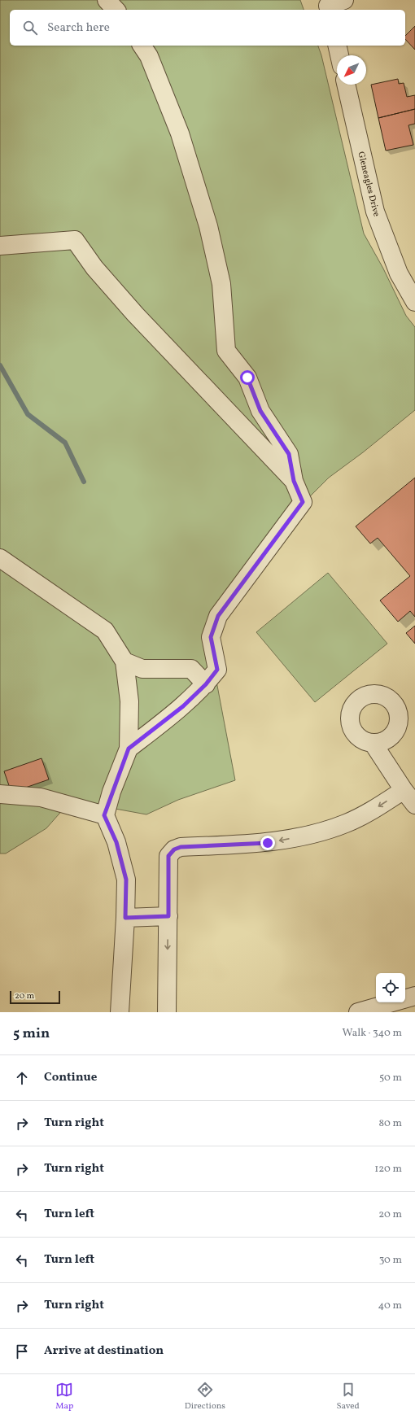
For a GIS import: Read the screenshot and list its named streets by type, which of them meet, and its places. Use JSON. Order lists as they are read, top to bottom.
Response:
{
  "streets": {
    "street": ["Gleneagles Drive"]
  },
  "scale_bar": "20 m",
  "north": "bottom left",
  "page": {
    "search": "Search here",
    "scale": "20 m",
    "heading": ["5 min", "Walk · 340 m"],
    "list": [
      ["Continue", "50 m"],
      ["Turn right", "80 m"],
      ["Turn right", "120 m"],
      ["Turn left", "20 m"],
      ["Turn left", "30 m"],
      ["Turn right", "40 m"],
      "Arrive at destination"
    ],
    "nav": ["Map", "Directions", "Saved"]
  }
}
